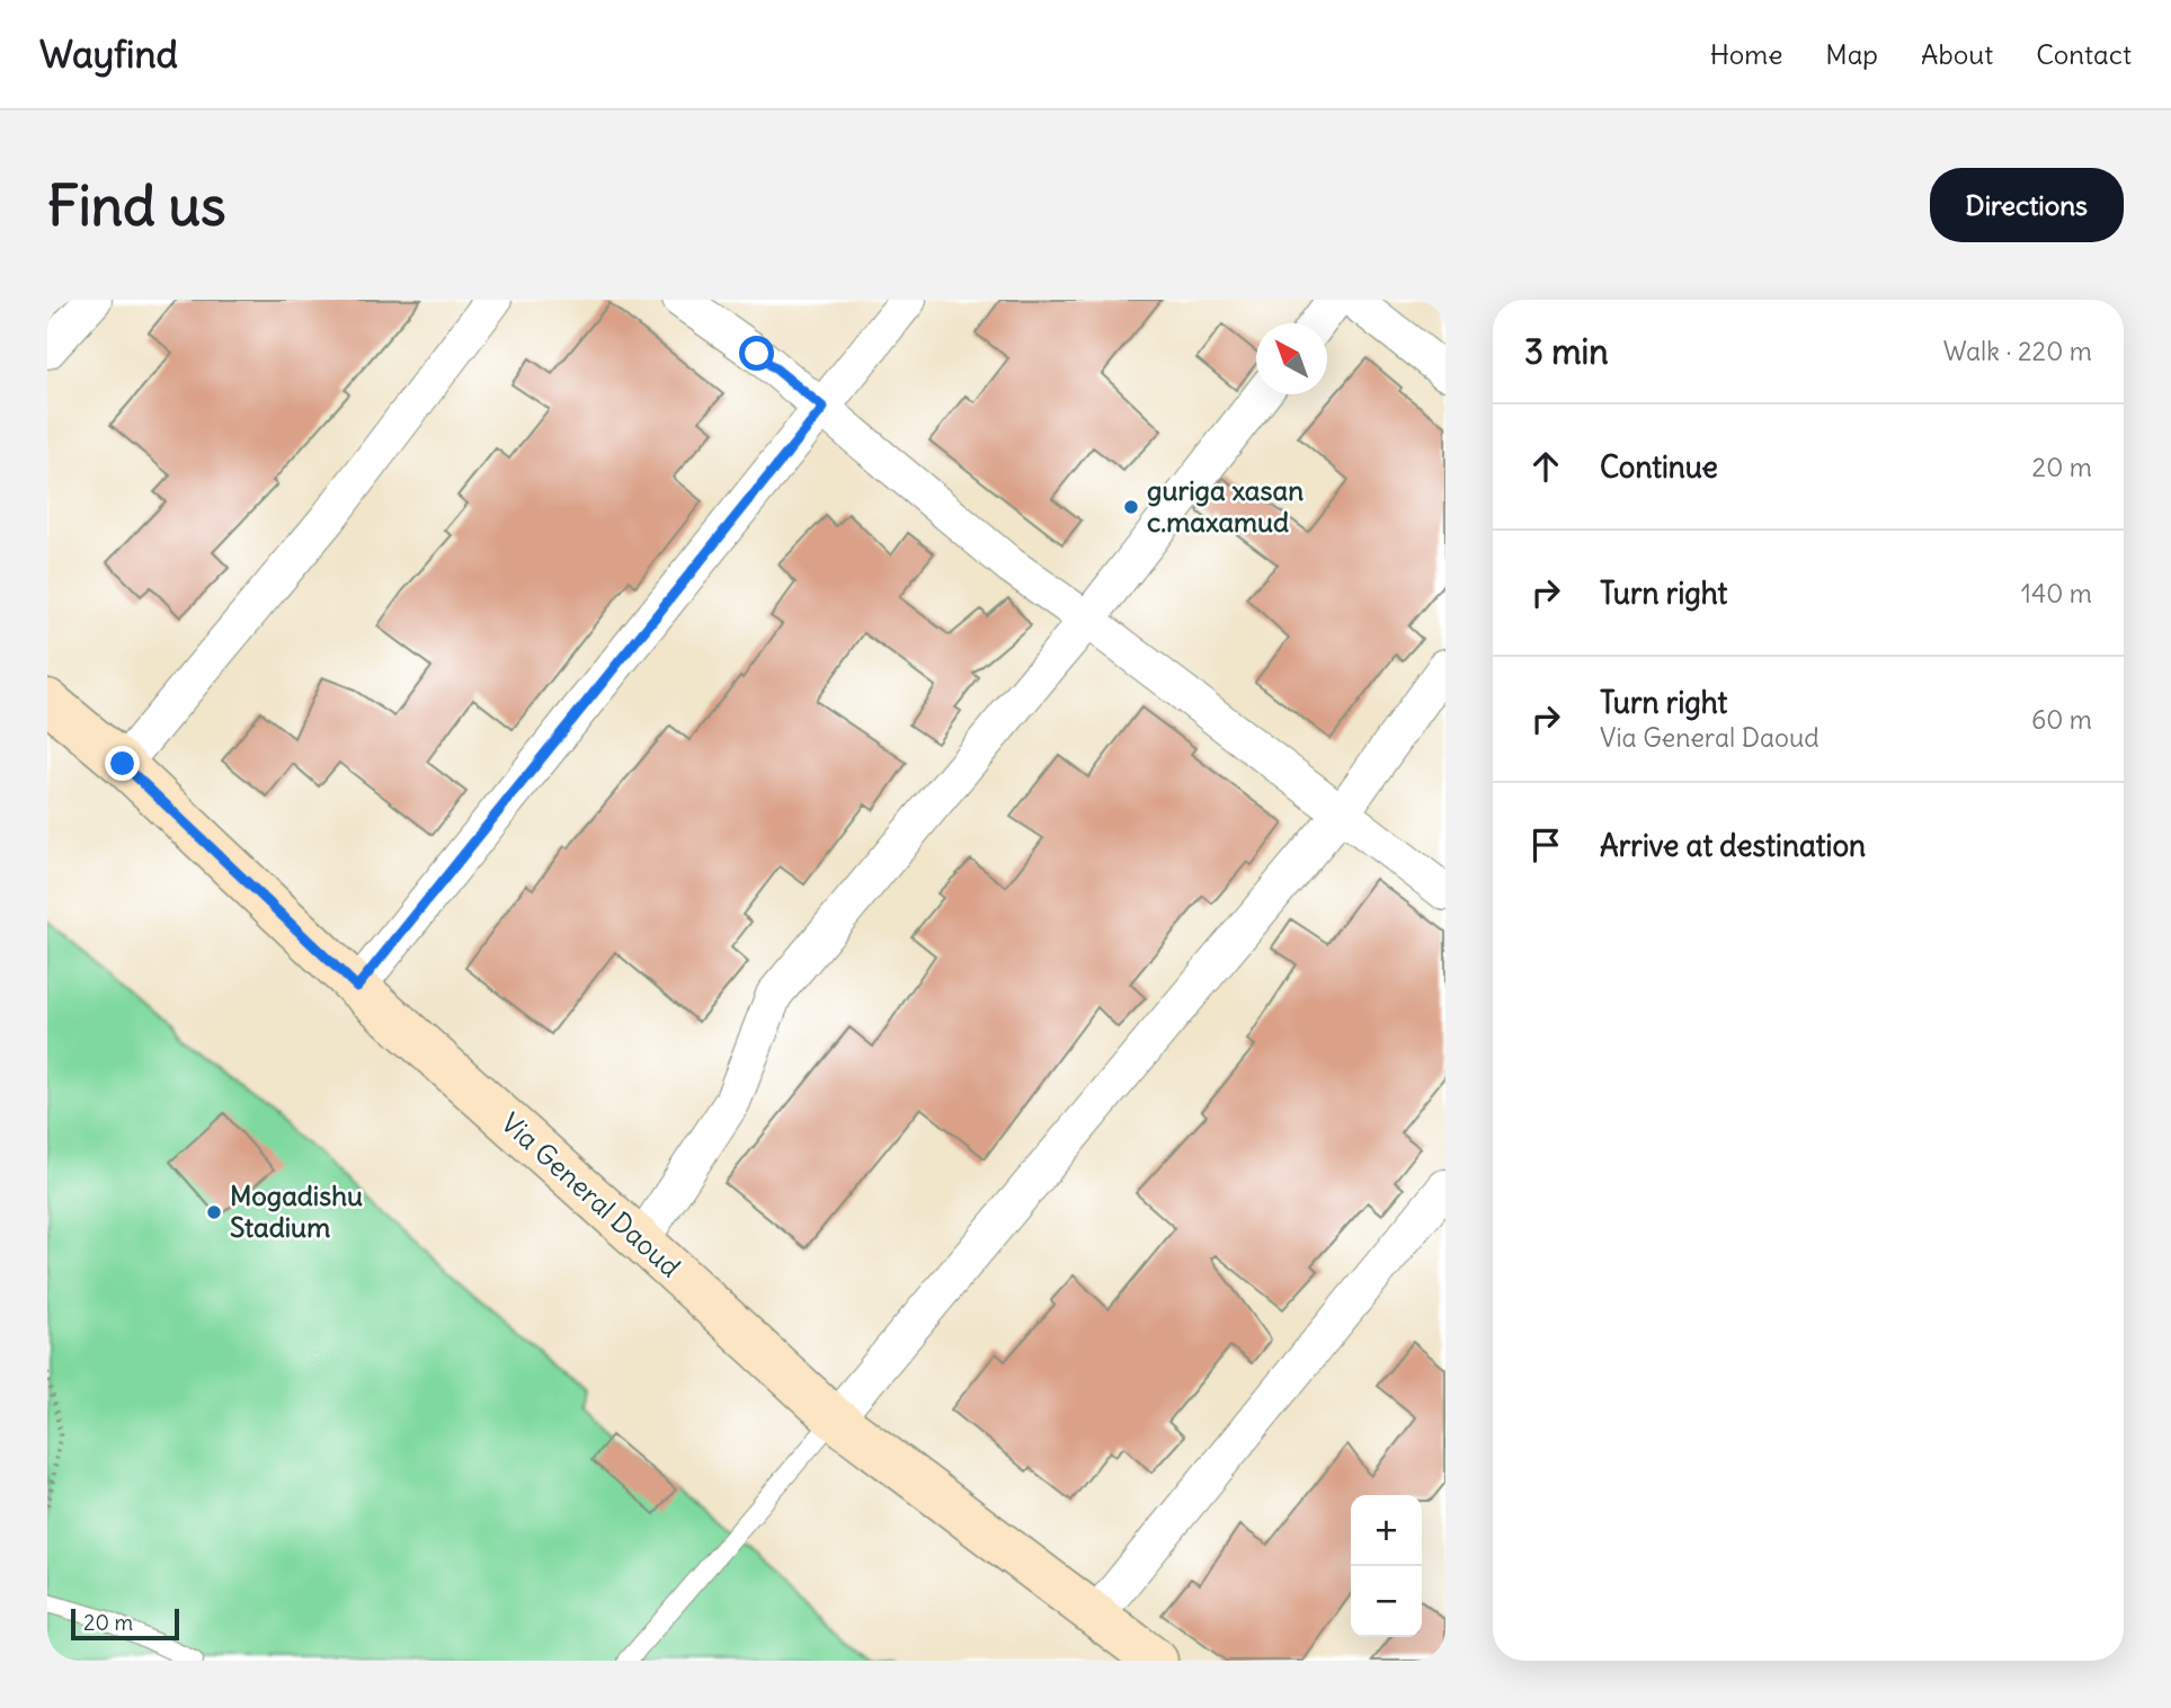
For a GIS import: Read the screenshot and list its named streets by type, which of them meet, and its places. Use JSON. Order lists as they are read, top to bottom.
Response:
{
  "streets": {
    "main road": ["Via General Daoud"]
  },
  "places": ["guriga xasan c.maxamud", "Mogadishu Stadium"],
  "scale_bar": "20 m",
  "north": "top left",
  "page": {
    "header": "Wayfind",
    "nav": [
      "Home",
      "Map",
      "About",
      "Contact"
    ],
    "buttons": "Directions",
    "title": "Find us",
    "heading": ["3 min", "Walk · 220 m"],
    "list": [
      ["Continue", "20 m"],
      ["Turn right", "140 m"],
      ["Turn right", "Via General Daoud", "60 m"],
      "Arrive at destination"
    ],
    "map_buttons": ["+", "−"],
    "scale": "20 m"
  }
}
